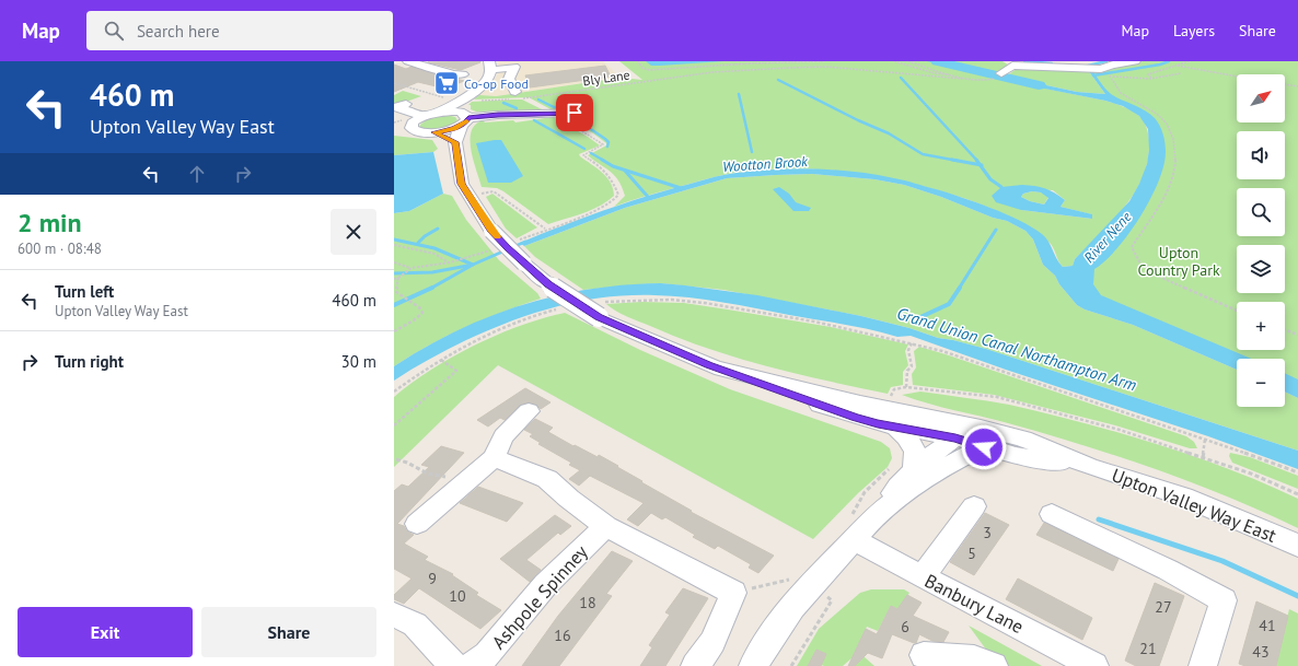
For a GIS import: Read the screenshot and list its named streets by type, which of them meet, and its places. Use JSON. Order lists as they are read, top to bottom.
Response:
{
  "streets": {
    "street": ["Upton Valley Way East", "Ashpole Spinney", "Banbury Lane"],
    "path": ["Bly Lane"]
  },
  "crossings": [
    ["Bly Lane", "Upton Valley Way East"]
  ],
  "water": ["Wootton Brook", "River Nene", "Grand Union Canal Northampton Arm"],
  "parks": ["Upton Country Park"],
  "places": {
    "supermarket": ["Co-op Food"]
  },
  "house_numbers": [
    "3",
    "5",
    "9",
    "10",
    "18",
    "27",
    "41",
    "6",
    "16",
    "21",
    "43"
  ],
  "north": "top right",
  "page": {
    "header": "Map",
    "search": "Search here",
    "nav": ["Map", "Layers", "Share"],
    "turn": ["460 m", "Upton Valley Way East"],
    "map_buttons": ["+", "−"],
    "heading": ["2 min", "600 m · 08:48"],
    "list": [
      {
        "name": "Turn left",
        "note": "Upton Valley Way East",
        "value": "460 m"
      },
      {
        "name": "Turn right",
        "value": "30 m"
      }
    ],
    "buttons": ["Exit", "Share"]
  }
}
